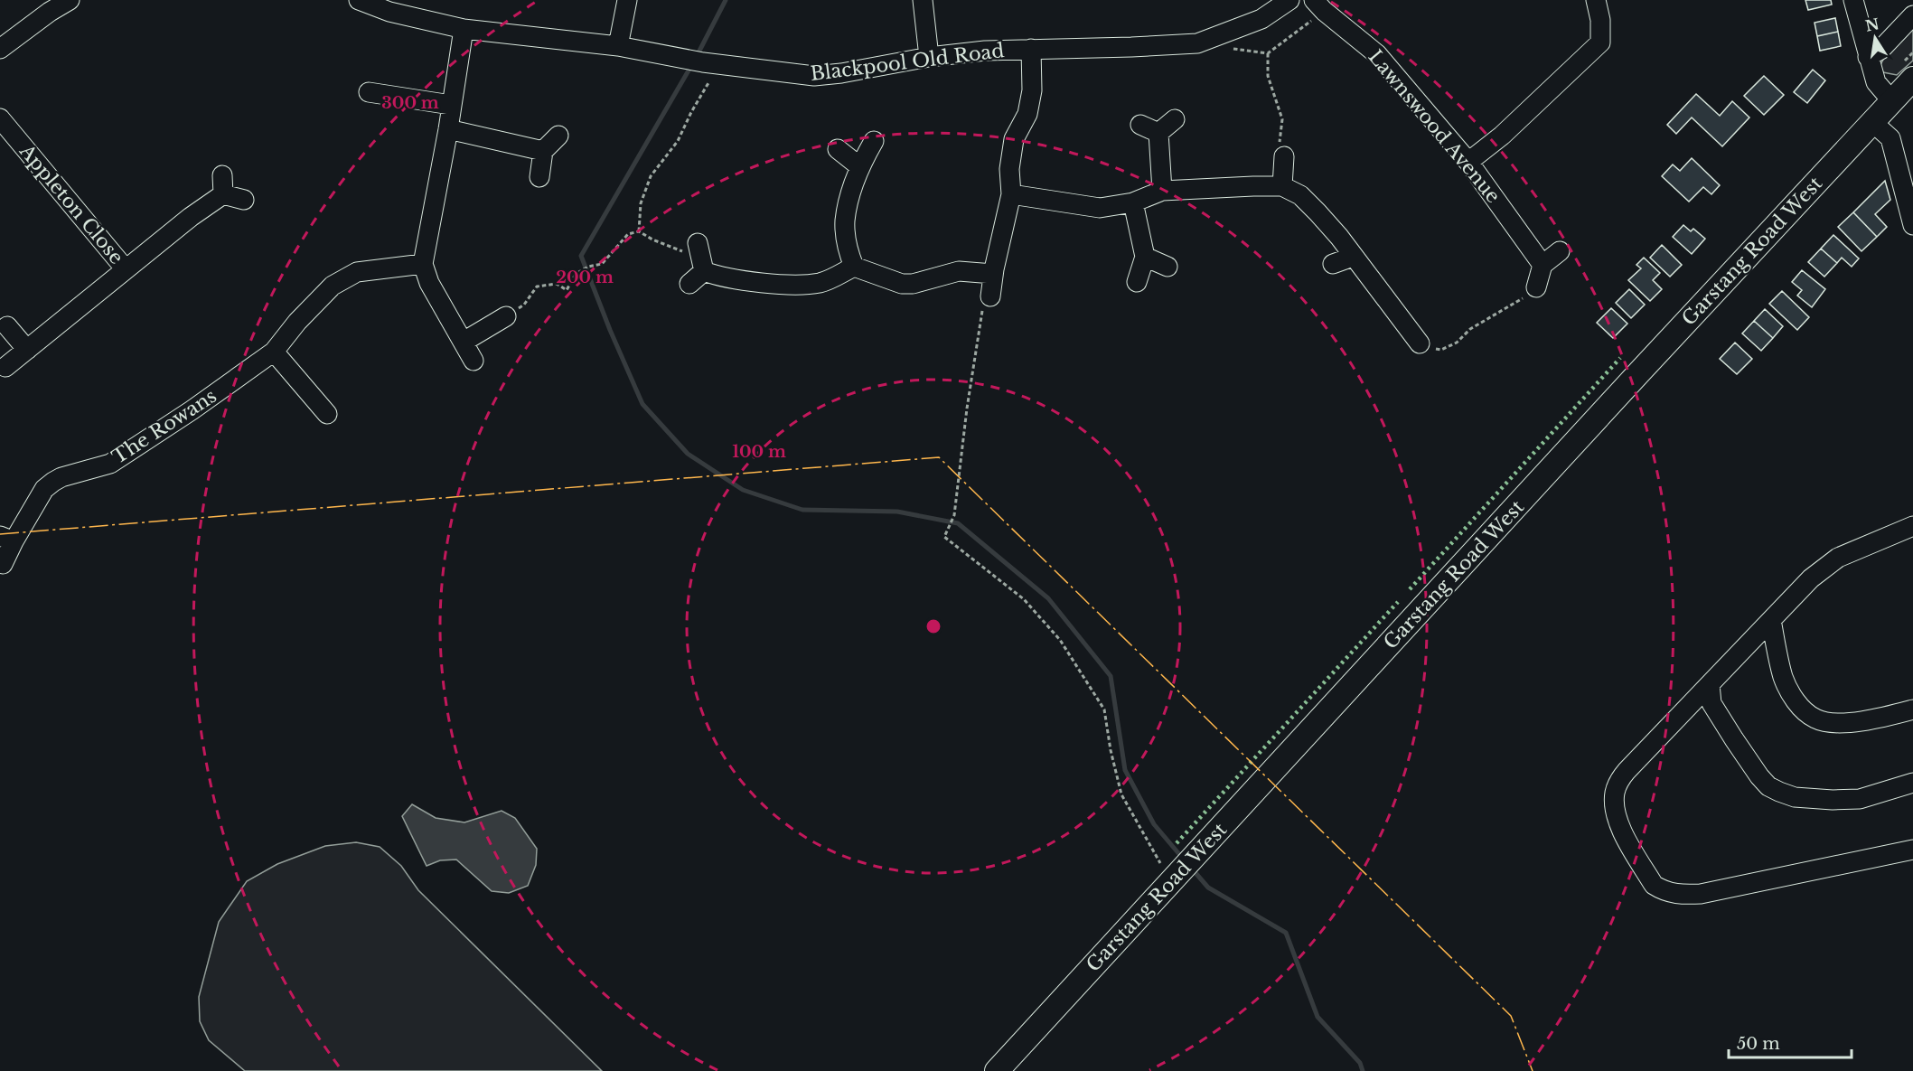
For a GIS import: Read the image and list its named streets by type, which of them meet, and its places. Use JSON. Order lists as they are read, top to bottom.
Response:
{
  "streets": {
    "main road": ["Garstang Road West"],
    "street": [
      "Blackpool Old Road",
      "Lawnswood Avenue",
      "Appleton Close",
      "The Rowans"
    ]
  },
  "scale_bar": "50 m",
  "north": "top",
  "rings": ["300 m", "200 m", "100 m"]
}
